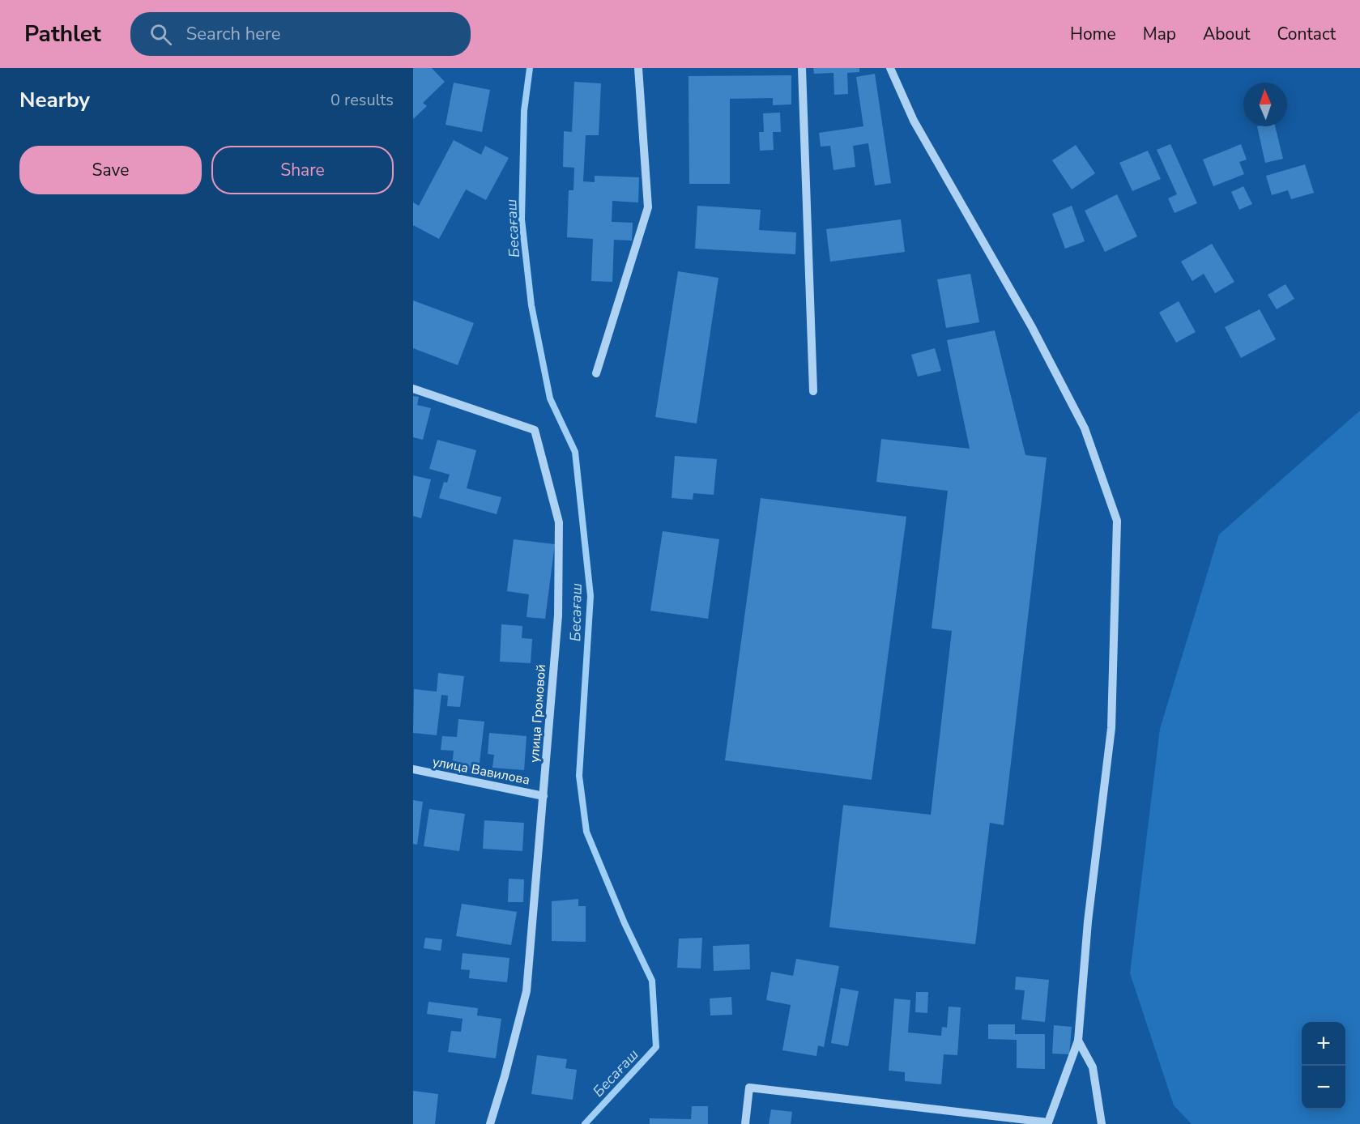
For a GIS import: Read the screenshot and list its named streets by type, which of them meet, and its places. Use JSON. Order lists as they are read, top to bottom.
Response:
{
  "streets": {
    "street": ["улица Громовой", "улица Вавилова"]
  },
  "crossings": [
    ["улица Громовой", "улица Вавилова"]
  ],
  "water": ["Бесағаш"],
  "north": "top",
  "page": {
    "header": "Pathlet",
    "search": "Search here",
    "nav": [
      "Home",
      "Map",
      "About",
      "Contact"
    ],
    "heading": ["Nearby", "0 results"],
    "buttons": ["Save", "Share"],
    "map_buttons": ["+", "−"]
  }
}
